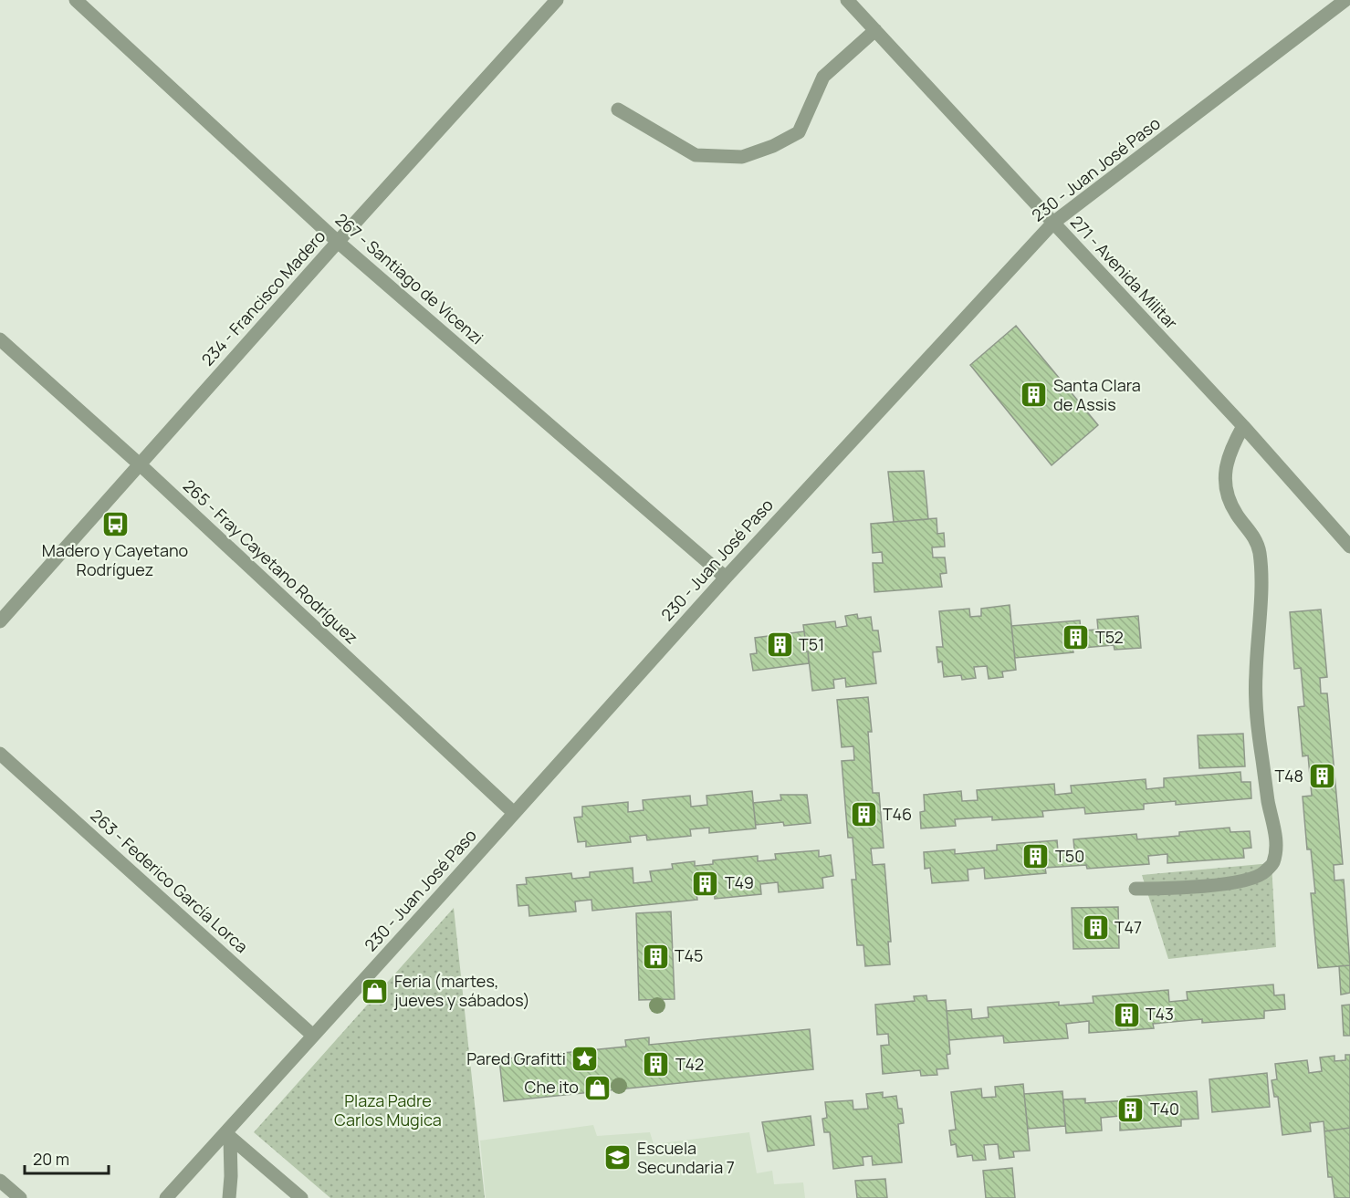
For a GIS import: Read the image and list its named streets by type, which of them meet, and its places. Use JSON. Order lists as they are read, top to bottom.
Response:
{
  "streets": {
    "street": [
      "230 - Juan José Paso",
      "271 - Avenida Militar",
      "267 - Santiago de Vicenzi",
      "234 - Francisco Madero",
      "265 - Fray Cayetano Rodríguez",
      "263 - Federico García Lorca"
    ]
  },
  "crossings": [
    ["230 - Juan José Paso", "271 - Avenida Militar"],
    ["230 - Juan José Paso", "267 - Santiago de Vicenzi"],
    ["230 - Juan José Paso", "265 - Fray Cayetano Rodríguez"],
    ["230 - Juan José Paso", "263 - Federico García Lorca"],
    ["267 - Santiago de Vicenzi", "234 - Francisco Madero"],
    ["234 - Francisco Madero", "265 - Fray Cayetano Rodríguez"]
  ],
  "parks": ["Plaza Padre Carlos Mugica"],
  "places": {
    "building": [
      "Santa Clara de Assis",
      "T52",
      "T51",
      "T48",
      "T46",
      "T50",
      "T49",
      "T47",
      "T45",
      "T43",
      "T42",
      "T40"
    ],
    "bus stop": ["Madero y Cayetano Rodríguez"],
    "shop": ["Feria (martes, jueves y sábados)", "Che ito"],
    "place": ["Pared Grafitti"],
    "school or university": ["Escuela Secundaria 7"]
  },
  "scale_bar": "20 m"
}
